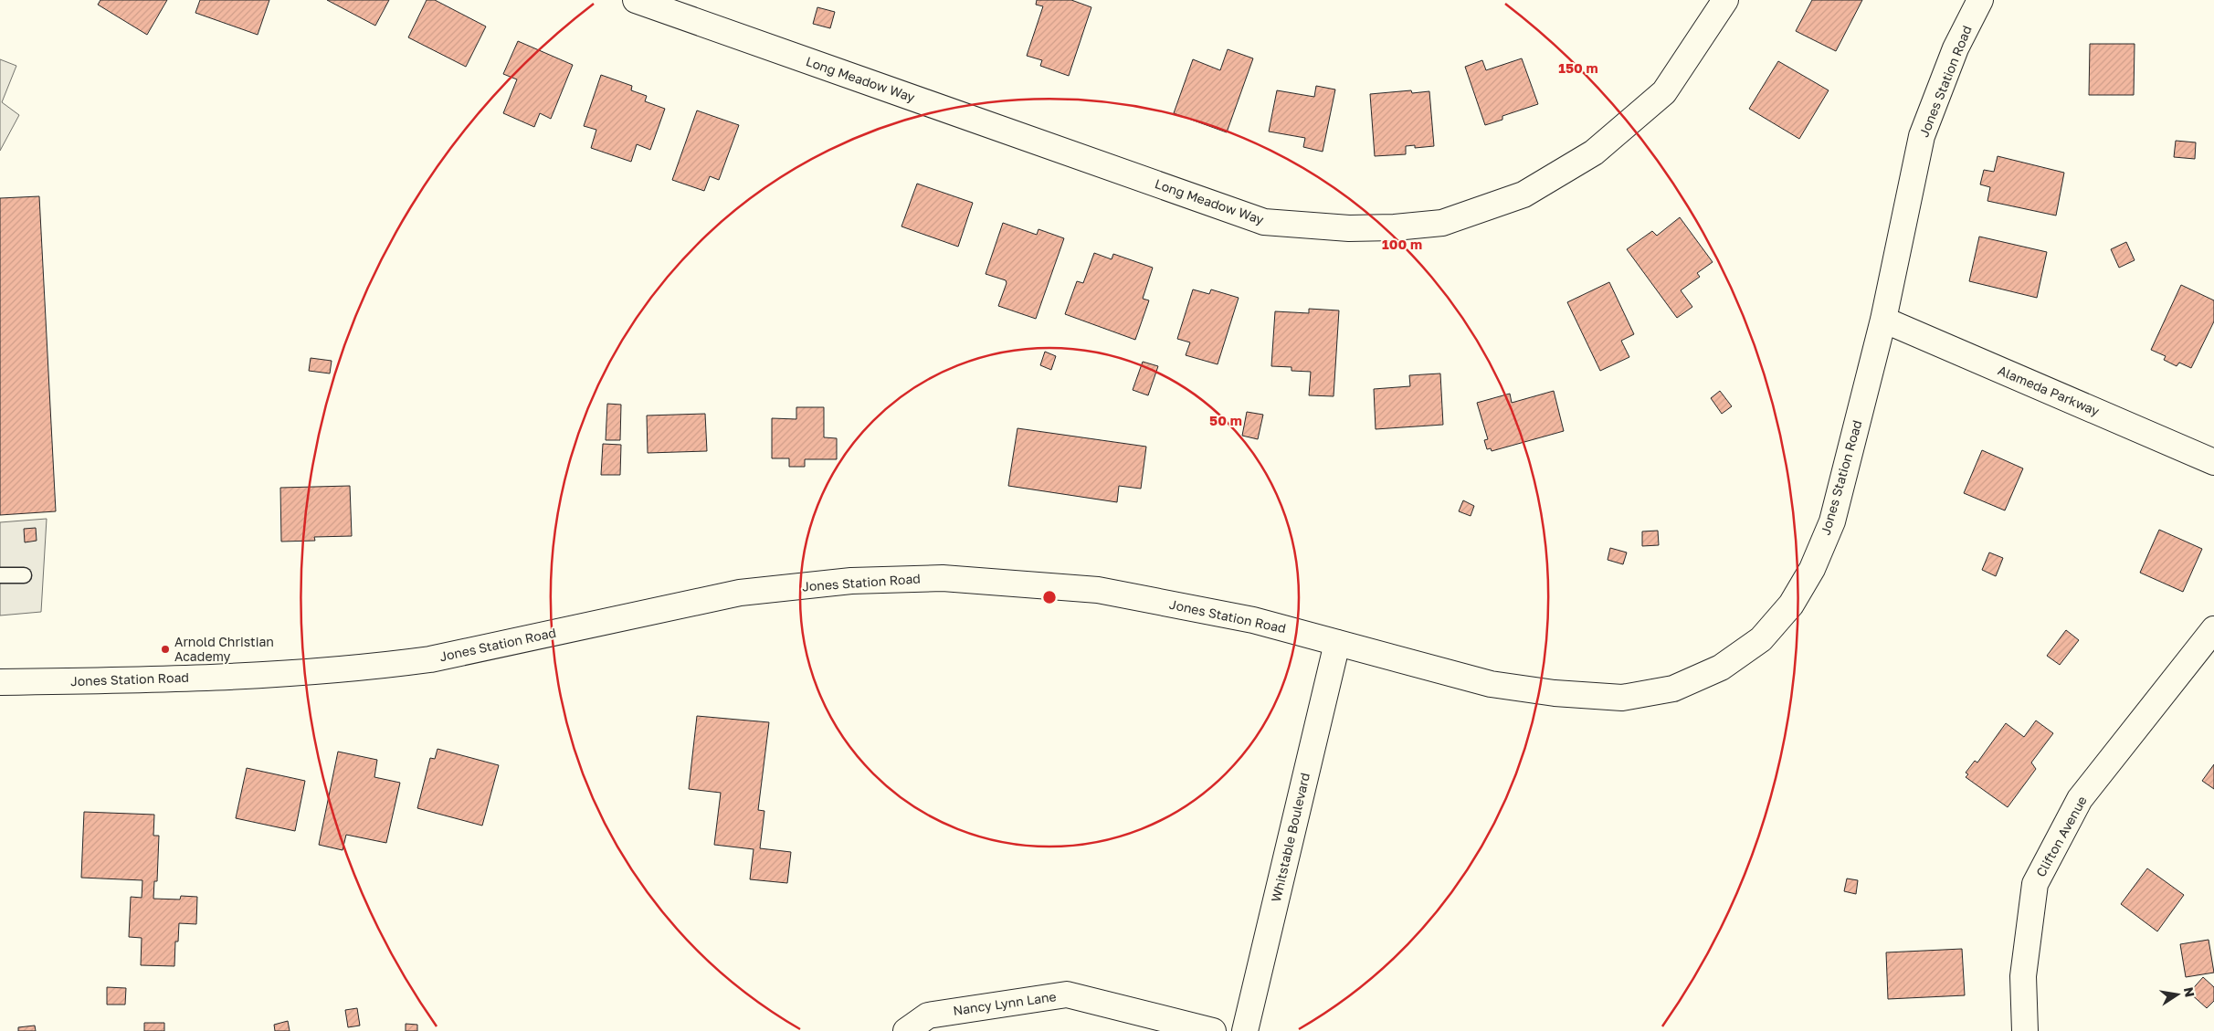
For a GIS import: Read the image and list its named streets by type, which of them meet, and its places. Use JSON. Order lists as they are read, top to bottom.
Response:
{
  "streets": {
    "street": [
      "Long Meadow Way",
      "Jones Station Road",
      "Alameda Parkway",
      "Clifton Avenue",
      "Whitstable Boulevard",
      "Nancy Lynn Lane"
    ]
  },
  "crossings": [
    ["Jones Station Road", "Alameda Parkway"],
    ["Jones Station Road", "Whitstable Boulevard"]
  ],
  "places": ["Arnold Christian Academy"],
  "north": "right",
  "rings": ["150 m", "100 m", "50 m"]
}
